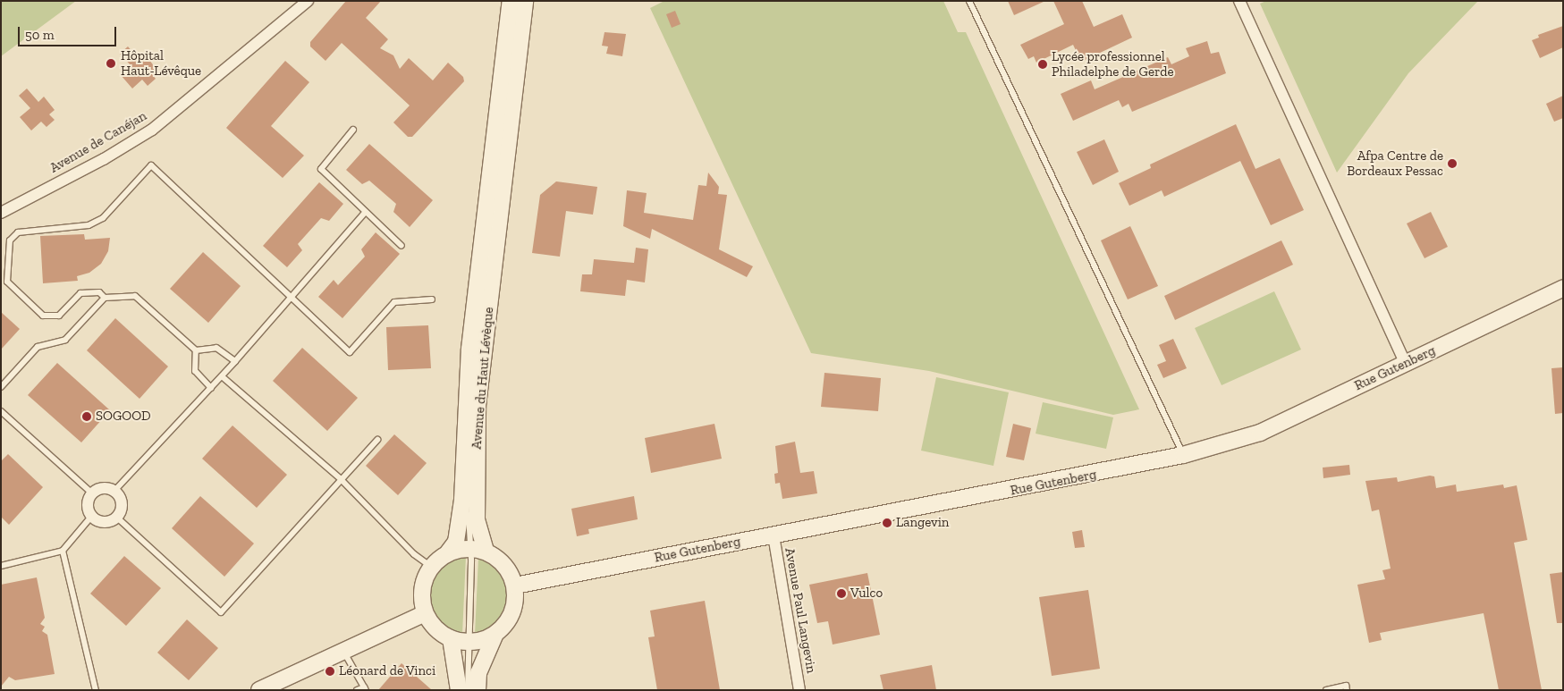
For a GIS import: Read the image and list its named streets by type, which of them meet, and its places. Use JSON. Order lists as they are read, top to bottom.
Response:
{
  "streets": {
    "main road": ["Rue Gutenberg", "Avenue du Haut Lévèque"],
    "street": ["Avenue de Canéjan", "Avenue Paul Langevin"]
  },
  "crossings": [
    ["Rue Gutenberg", "Avenue Paul Langevin"]
  ],
  "places": [
    "Hôpital Haut-Lévêque",
    "Lycée professionnel Philadelphe de Gerde",
    "Afpa Centre de Bordeaux Pessac",
    "SOGOOD",
    "Langevin",
    "Vulco",
    "Léonard de Vinci"
  ],
  "scale_bar": "50 m"
}
